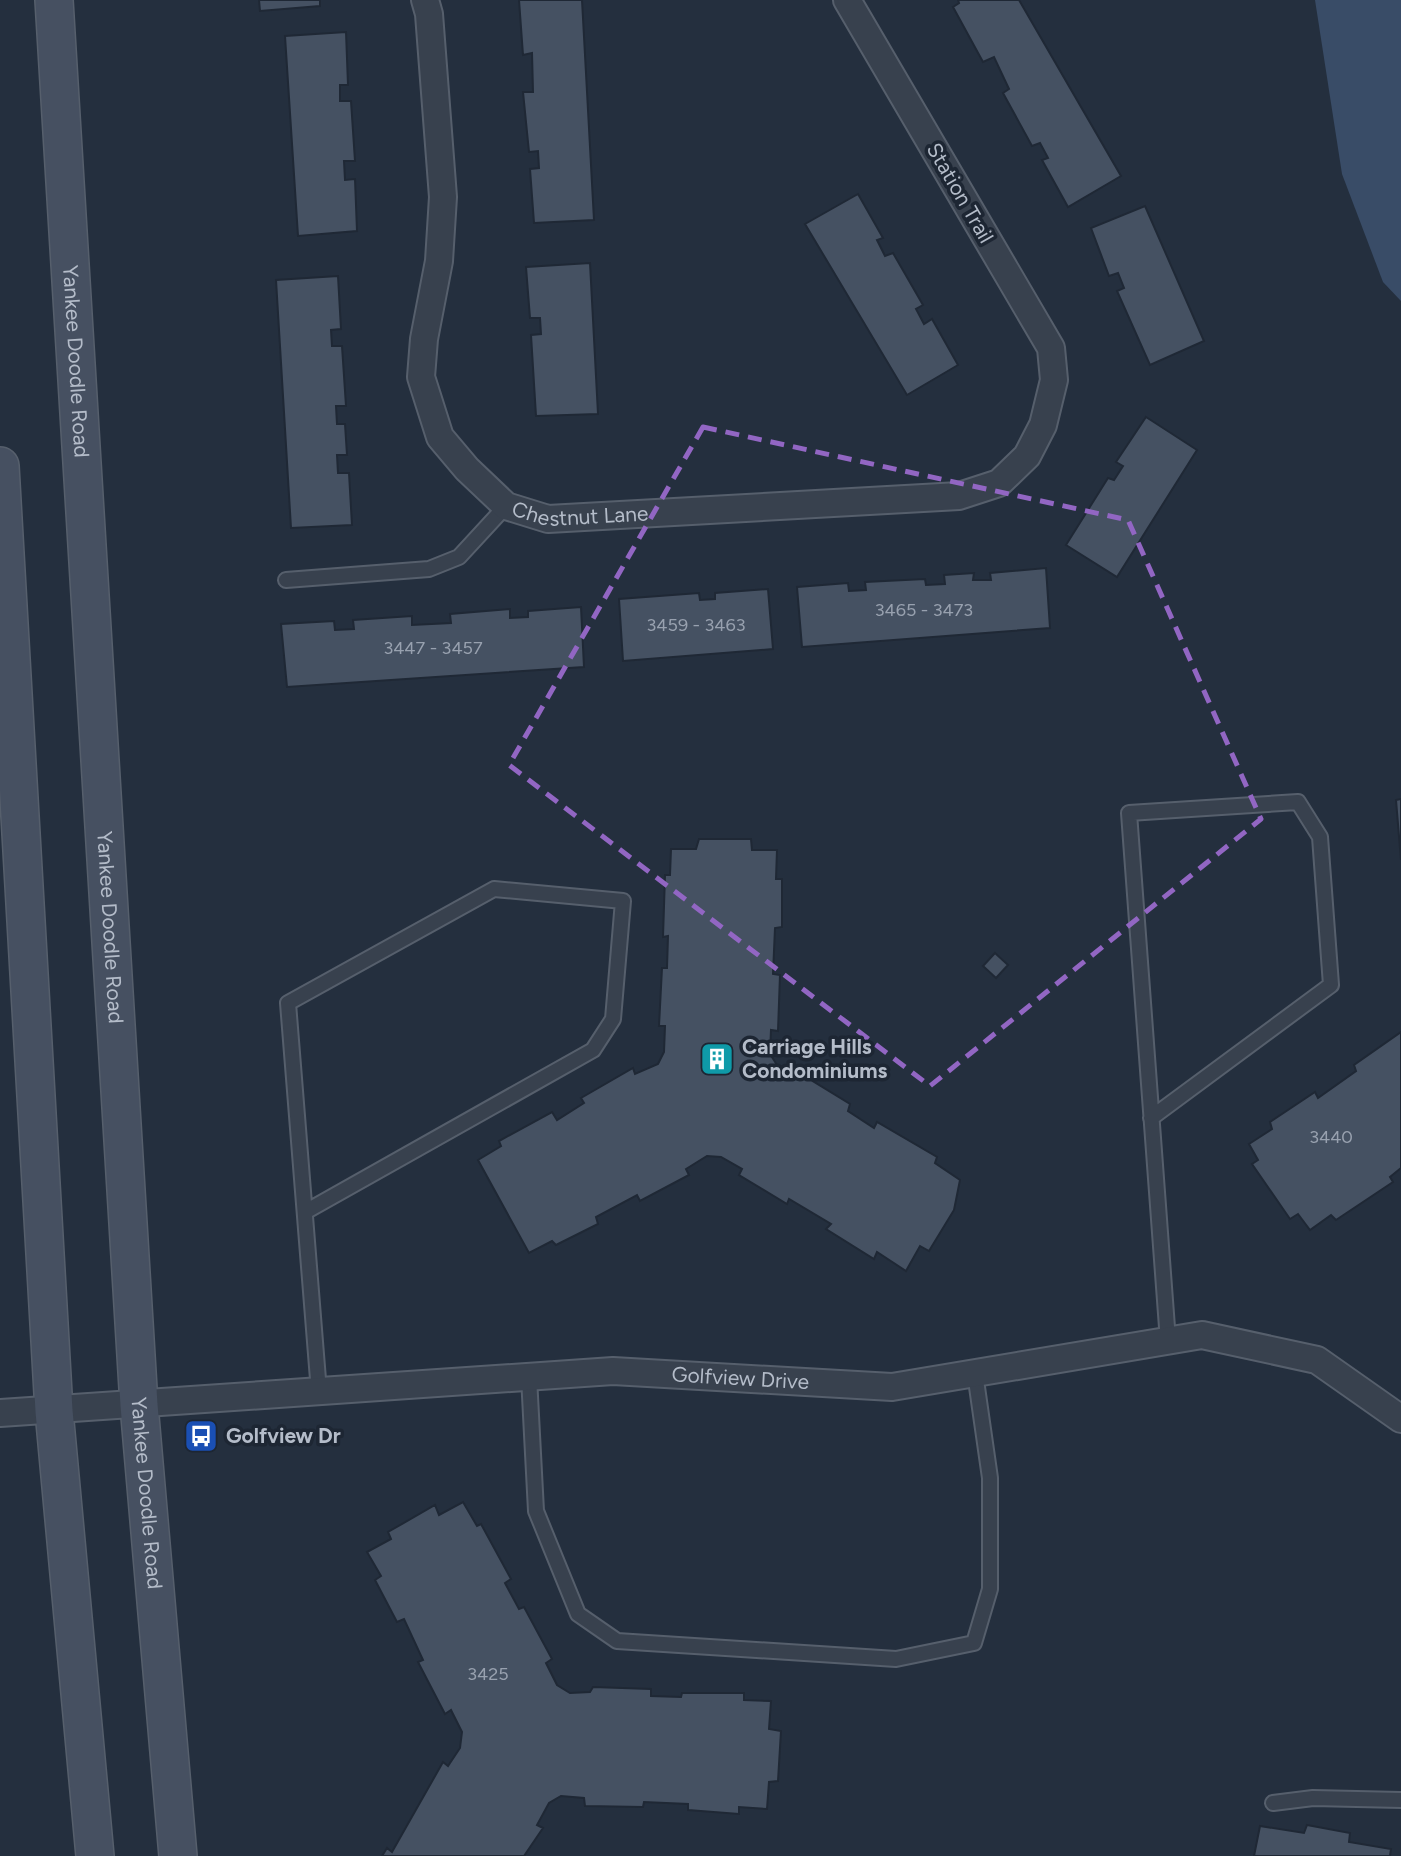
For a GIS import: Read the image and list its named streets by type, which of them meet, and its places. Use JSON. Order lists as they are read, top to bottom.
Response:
{
  "streets": {
    "main road": ["Yankee Doodle Road"],
    "street": ["Station Trail", "Chestnut Lane", "Golfview Drive"]
  },
  "crossings": [
    ["Station Trail", "Chestnut Lane"],
    ["Yankee Doodle Road", "Golfview Drive"]
  ],
  "places": {
    "building": ["Carriage Hills Condominiums"],
    "bus stop": ["Golfview Dr"]
  },
  "house_numbers": [
    "3465 - 3473",
    "3459 - 3463",
    "3447 - 3457",
    "3440",
    "3425"
  ]
}
